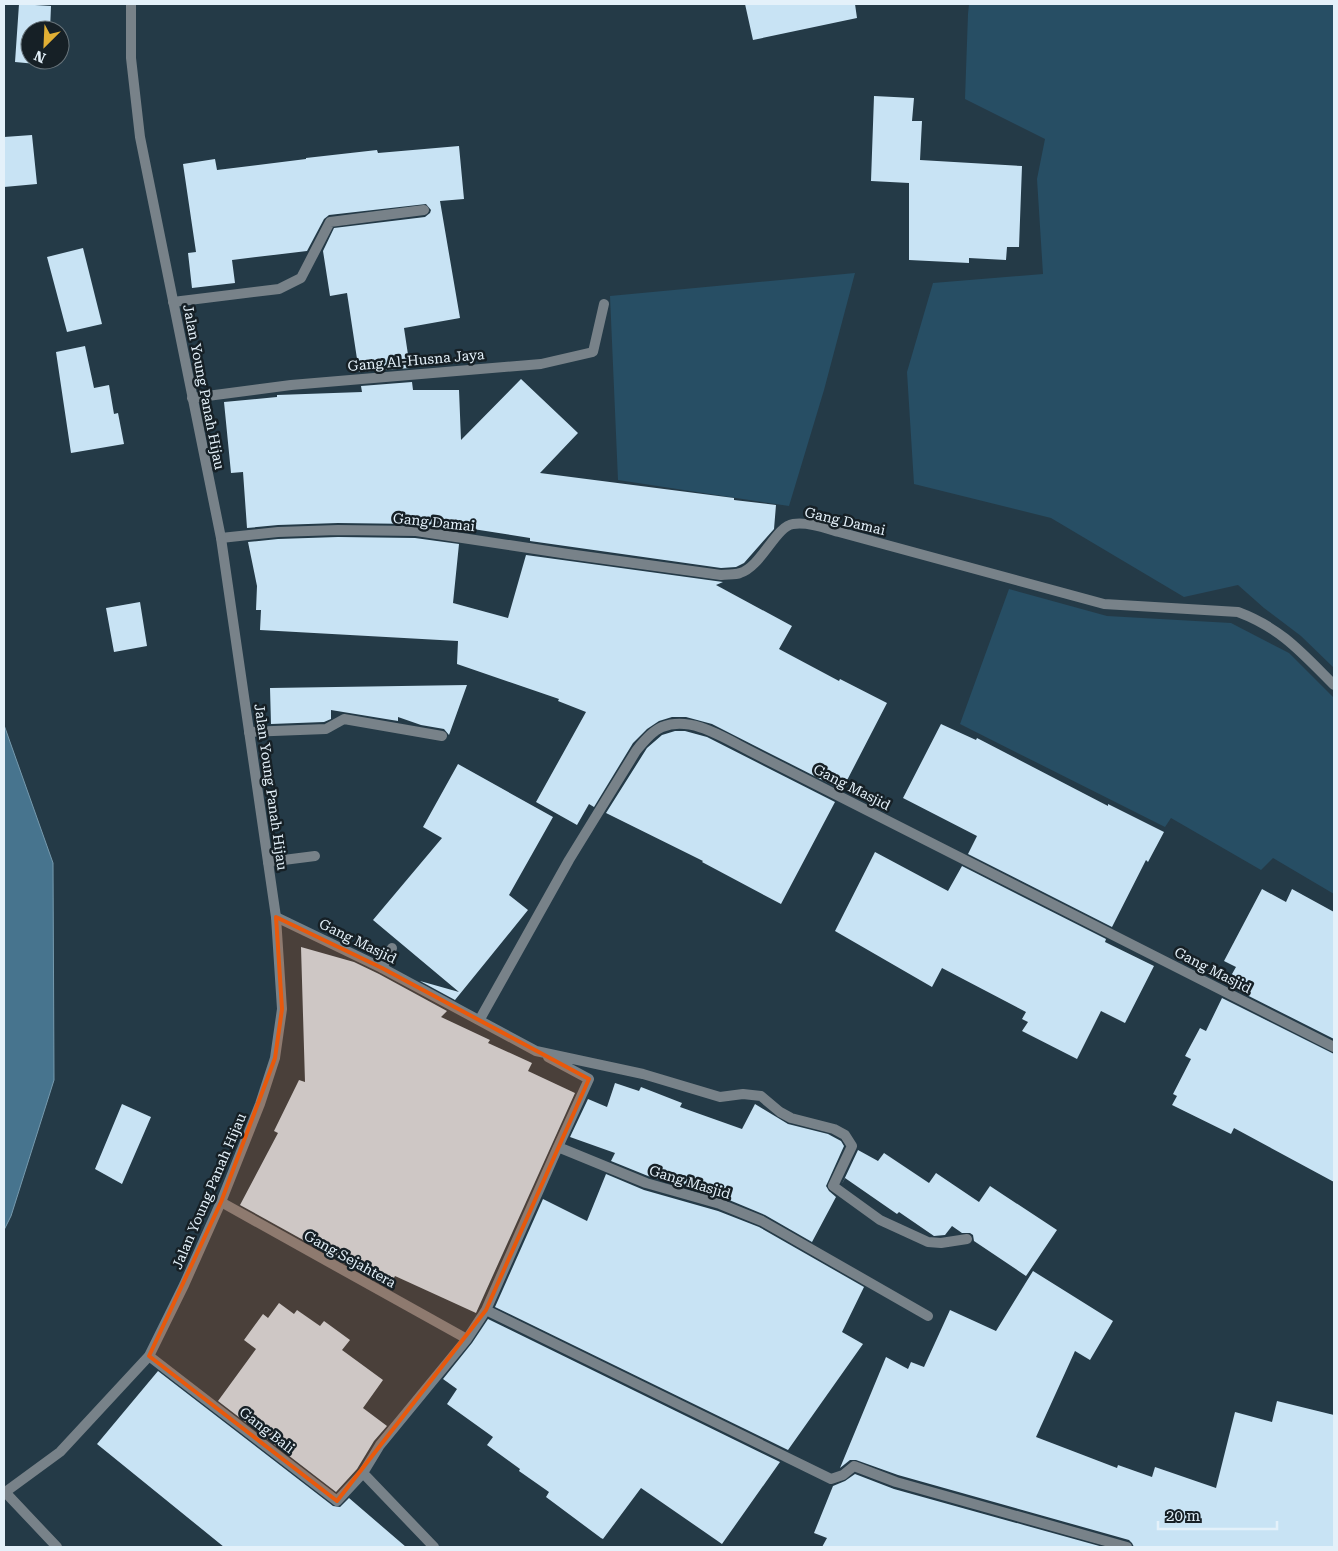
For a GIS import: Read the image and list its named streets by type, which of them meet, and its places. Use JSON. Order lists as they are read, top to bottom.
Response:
{
  "streets": {
    "street": [
      "Gang Al-Husna Jaya",
      "Jalan Young Panah Hijau",
      "Gang Damai",
      "Gang Masjid",
      "Gang Sejahtera",
      "Gang Bali"
    ]
  },
  "crossings": [
    ["Gang Al-Husna Jaya", "Jalan Young Panah Hijau"],
    ["Jalan Young Panah Hijau", "Gang Damai"],
    ["Jalan Young Panah Hijau", "Gang Masjid"],
    ["Jalan Young Panah Hijau", "Gang Sejahtera"],
    ["Jalan Young Panah Hijau", "Gang Bali"]
  ],
  "scale_bar": "20 m",
  "north": "bottom left"
}
